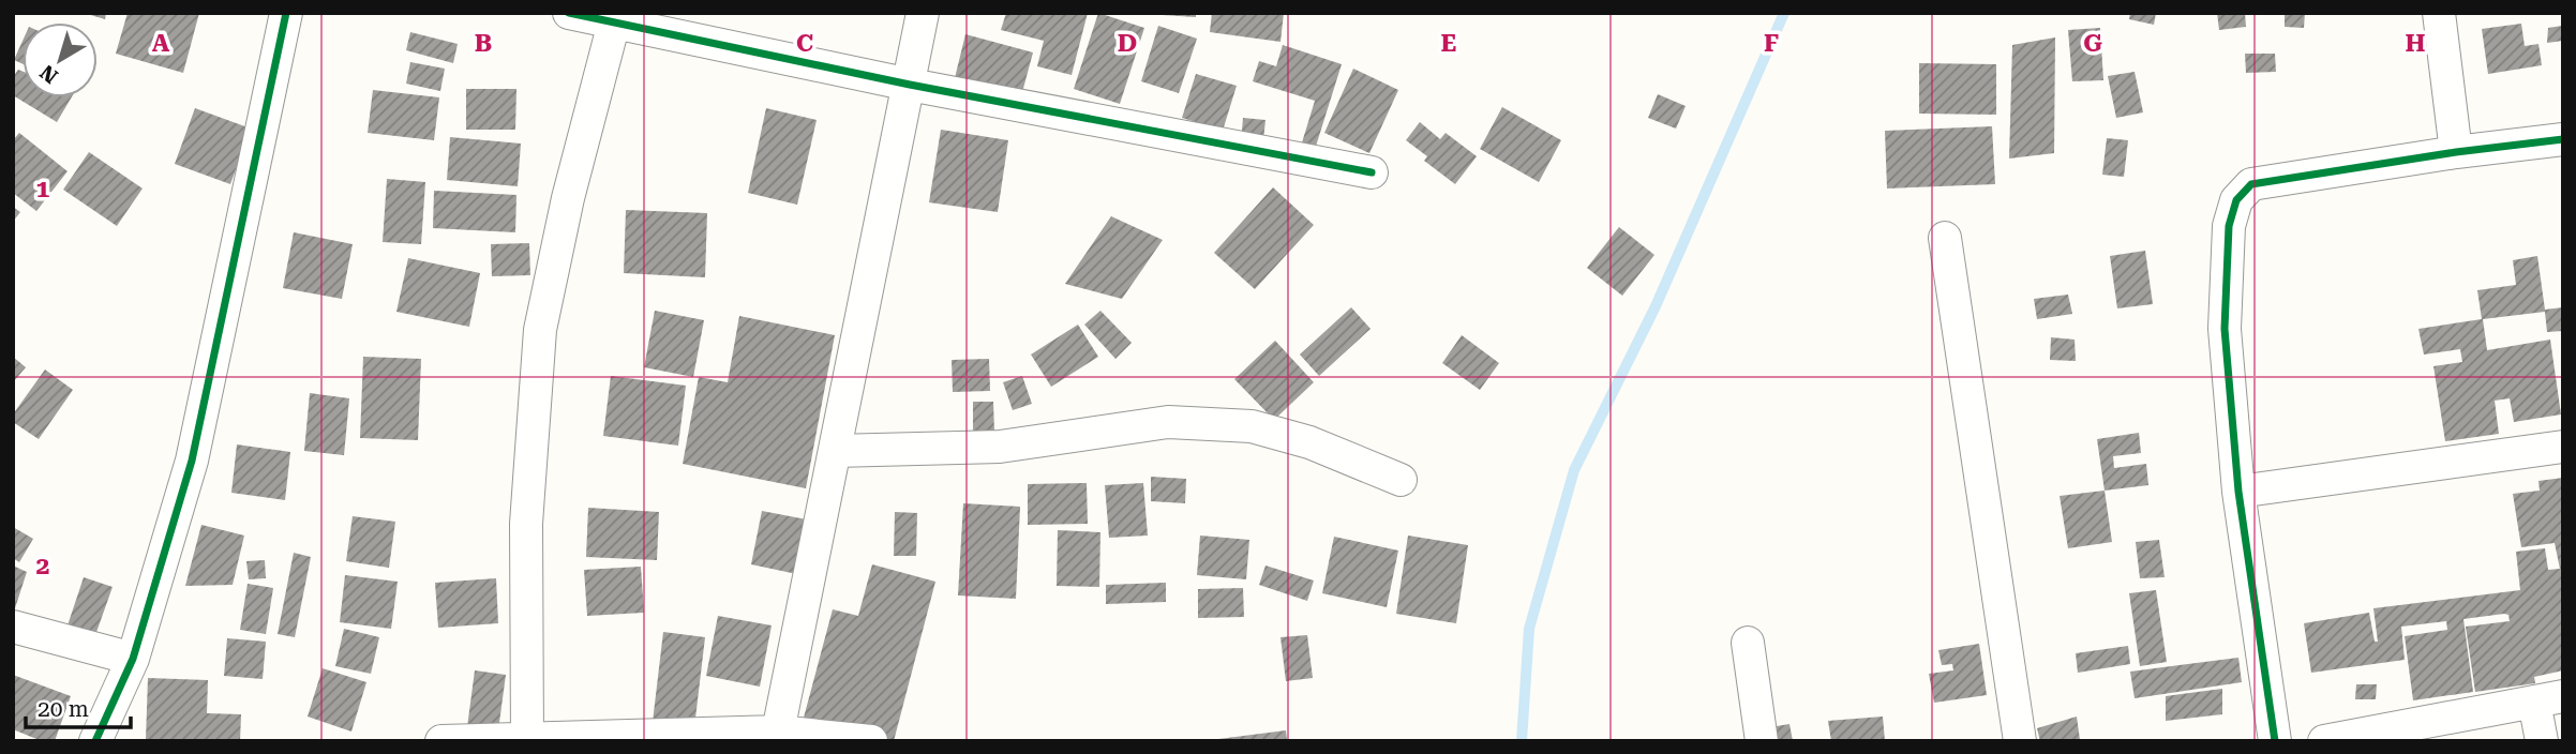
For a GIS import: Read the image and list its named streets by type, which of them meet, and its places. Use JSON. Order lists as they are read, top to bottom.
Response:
{
  "scale_bar": "20 m",
  "north": "bottom left",
  "grid": {
    "columns": [
      "A",
      "B",
      "C",
      "D",
      "E",
      "F",
      "G",
      "H"
    ],
    "rows": ["1", "2"]
  }
}
